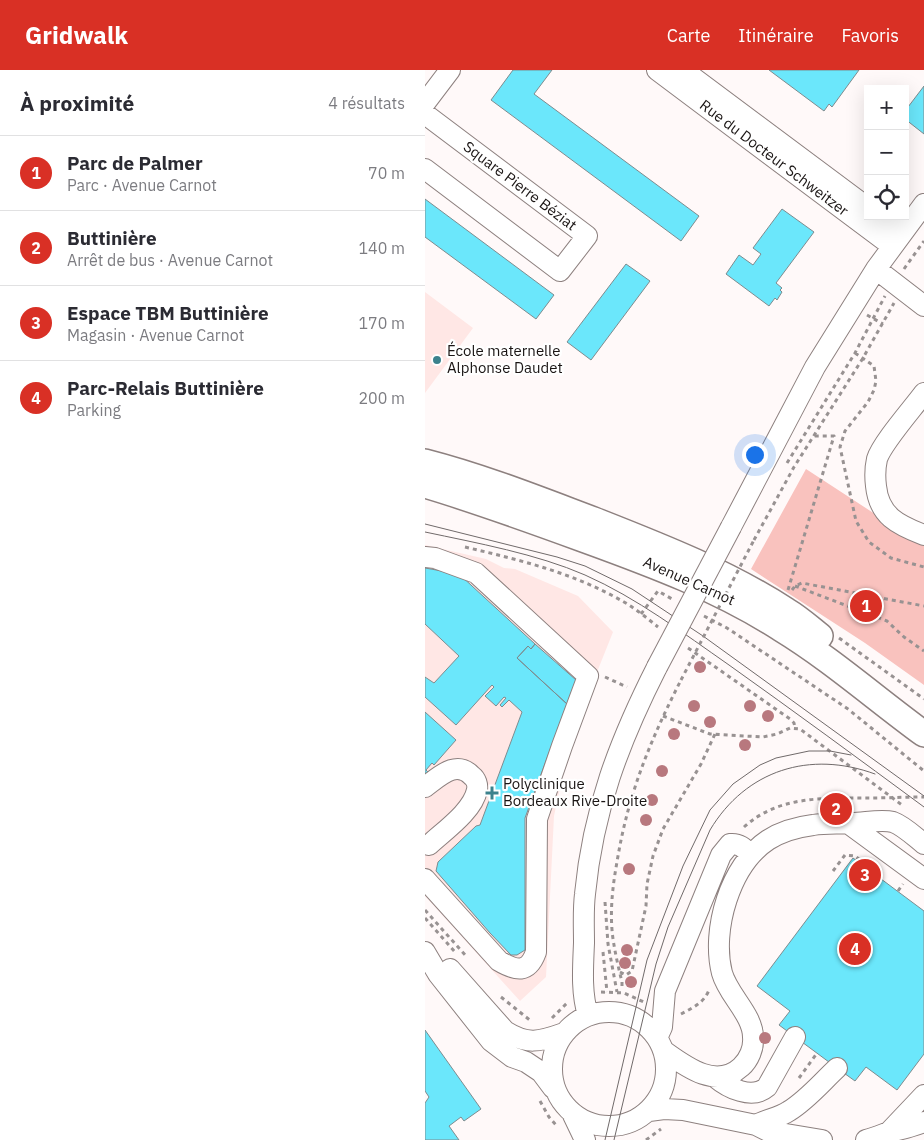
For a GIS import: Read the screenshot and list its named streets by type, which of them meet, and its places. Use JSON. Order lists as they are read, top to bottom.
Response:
{
  "streets": {
    "main road": ["Avenue Carnot"],
    "street": ["Rue du Docteur Schweitzer", "Square Pierre Béziat"]
  },
  "places": {
    "other": ["École maternelle Alphonse Daudet"],
    "health": ["Polyclinique Bordeaux Rive-Droite"]
  },
  "page": {
    "header": "Gridwalk",
    "nav": ["Carte", "Itinéraire", "Favoris"],
    "heading": ["À proximité", "4 résultats"],
    "map_buttons": ["+", "−"],
    "list": [
      {
        "mark": "1",
        "name": "Parc de Palmer",
        "note": "Parc · Avenue Carnot",
        "value": "70 m"
      },
      {
        "mark": "2",
        "name": "Buttinière",
        "note": "Arrêt de bus · Avenue Carnot",
        "value": "140 m"
      },
      {
        "mark": "3",
        "name": "Espace TBM Buttinière",
        "note": "Magasin · Avenue Carnot",
        "value": "170 m"
      },
      {
        "mark": "4",
        "name": "Parc-Relais Buttinière",
        "note": "Parking",
        "value": "200 m"
      }
    ],
    "pins": [
      "1",
      "2",
      "3",
      "4"
    ]
  }
}
